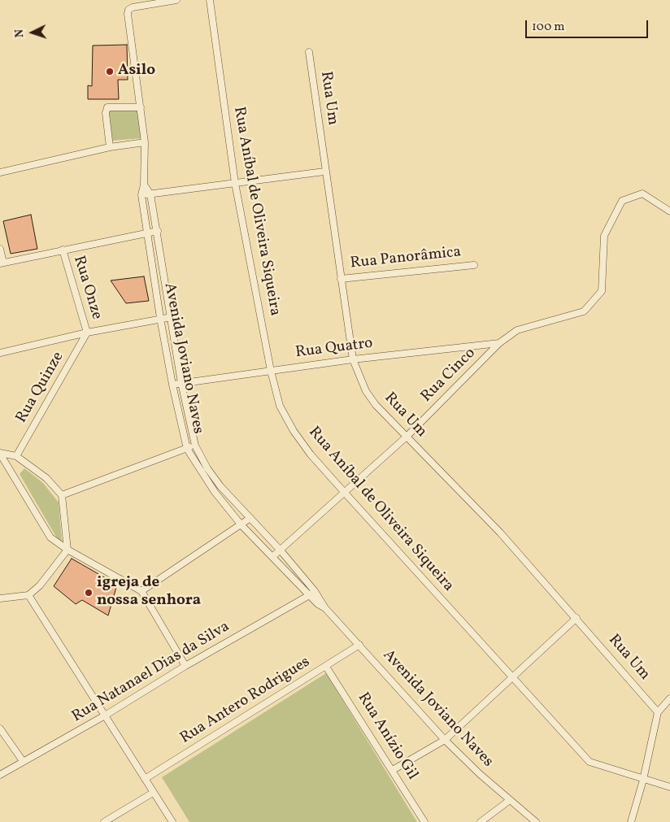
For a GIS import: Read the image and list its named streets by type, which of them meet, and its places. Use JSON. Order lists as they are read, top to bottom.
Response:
{
  "streets": {
    "street": [
      "Rua Um",
      "Rua Aníbal de Oliveira Siqueira",
      "Rua Panorâmica",
      "Rua Onze",
      "Rua Quatro",
      "Avenida Joviano Naves",
      "Rua Cinco",
      "Rua Quinze",
      "Rua Natanael Dias da Silva",
      "Rua Antero Rodrigues",
      "Rua Anízio Gil"
    ]
  },
  "crossings": [
    ["Rua Um", "Rua Panorâmica"],
    ["Rua Um", "Rua Quatro"],
    ["Rua Um", "Rua Cinco"],
    ["Rua Aníbal de Oliveira Siqueira", "Rua Quatro"],
    ["Rua Aníbal de Oliveira Siqueira", "Rua Cinco"],
    ["Rua Onze", "Rua Quinze"],
    ["Rua Quatro", "Avenida Joviano Naves"],
    ["Rua Quatro", "Rua Cinco"],
    ["Avenida Joviano Naves", "Rua Cinco"],
    ["Avenida Joviano Naves", "Rua Natanael Dias da Silva"],
    ["Avenida Joviano Naves", "Rua Antero Rodrigues"],
    ["Rua Antero Rodrigues", "Rua Anízio Gil"]
  ],
  "places": ["Asilo", "igreja de nossa senhora"],
  "scale_bar": "100 m",
  "north": "left"
}
